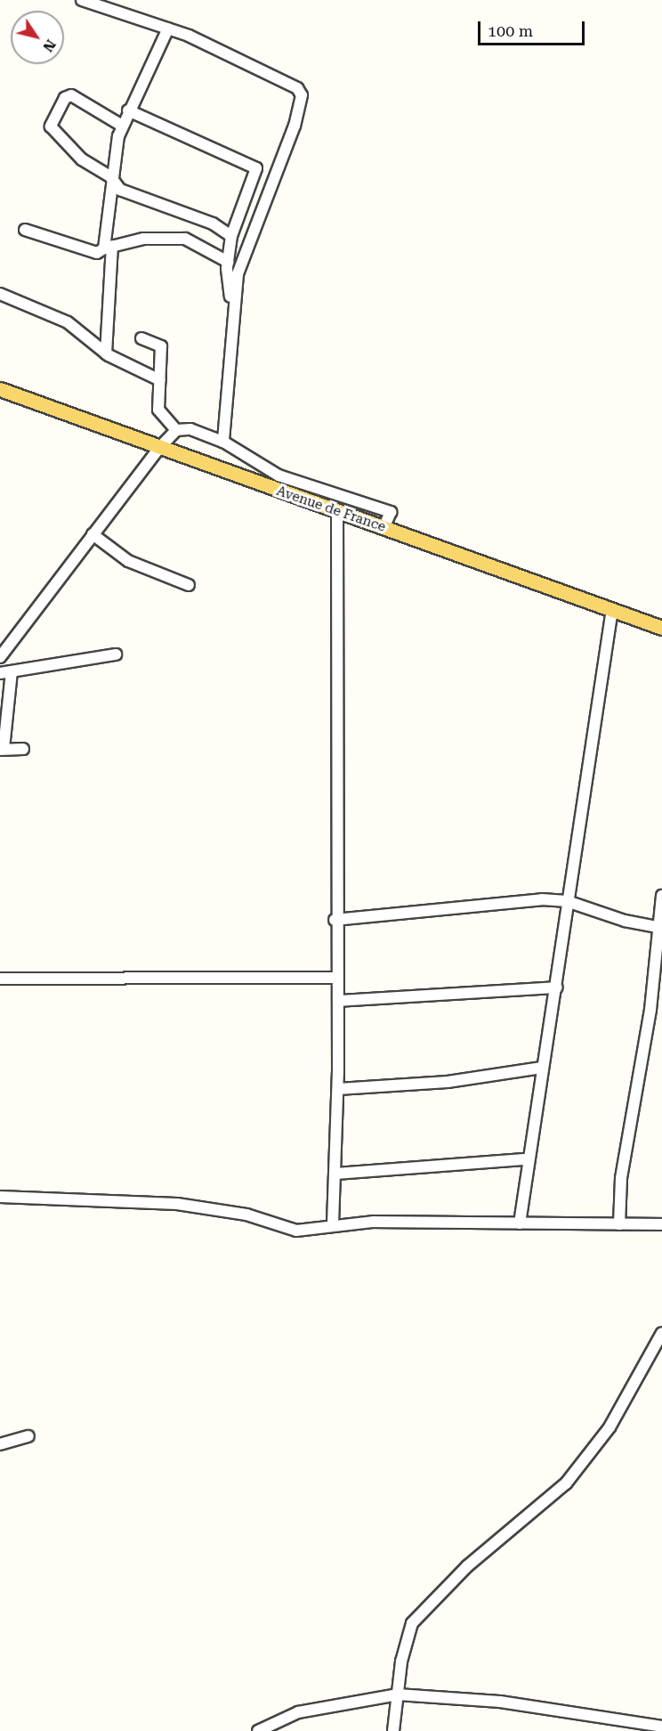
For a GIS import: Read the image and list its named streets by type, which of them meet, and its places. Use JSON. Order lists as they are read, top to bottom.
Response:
{
  "streets": {
    "main road": ["Avenue de France"]
  },
  "scale_bar": "100 m",
  "north": "bottom right"
}
